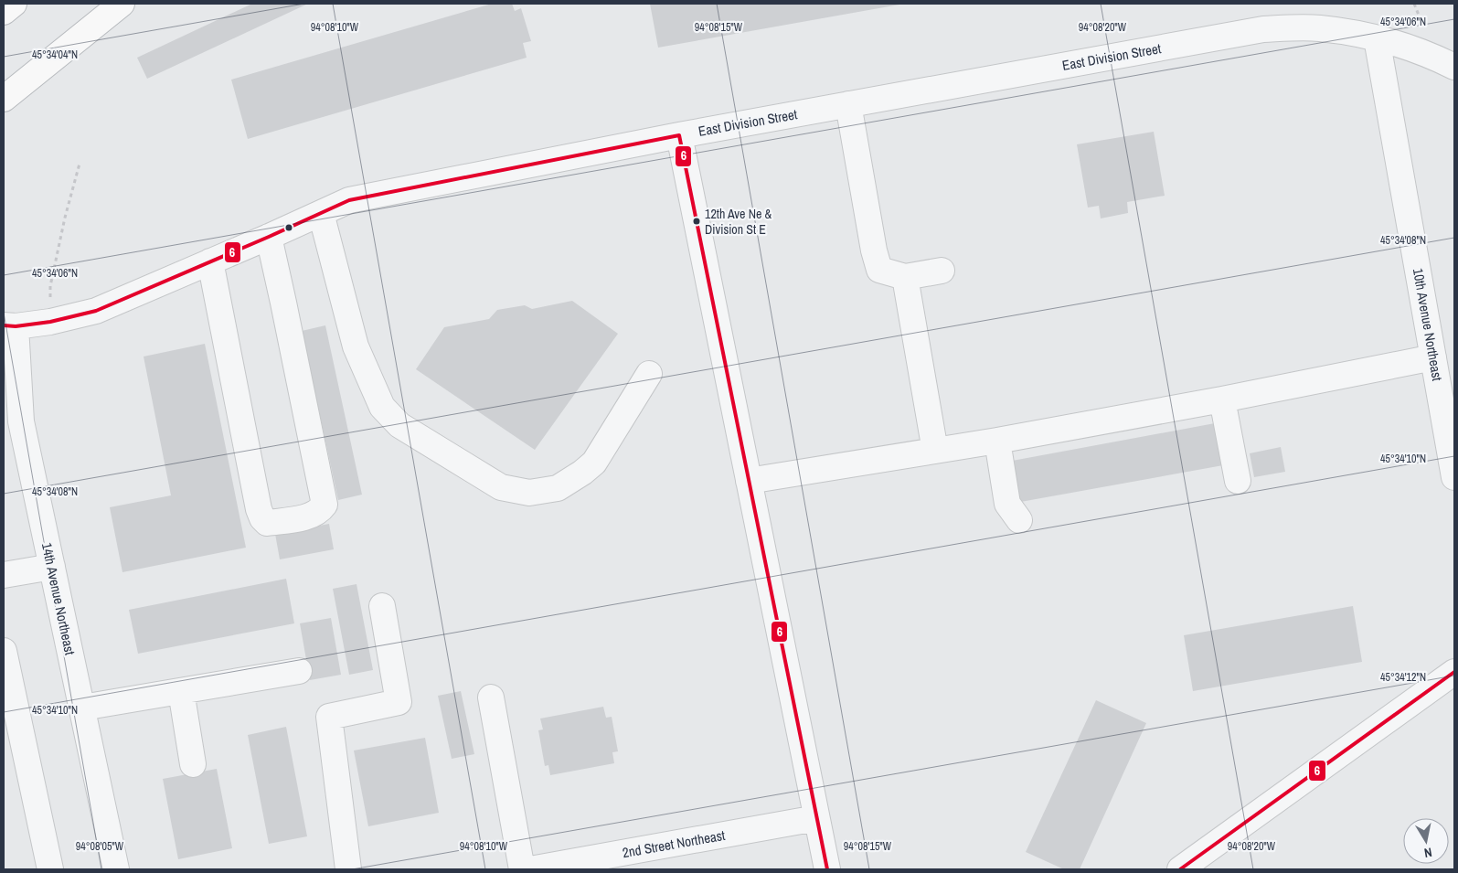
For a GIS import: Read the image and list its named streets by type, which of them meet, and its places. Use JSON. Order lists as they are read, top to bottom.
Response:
{
  "streets": {
    "street": [
      "East Division Street",
      "10th Avenue Northeast",
      "14th Avenue Northeast",
      "2nd Street Northeast"
    ]
  },
  "crossings": [
    ["East Division Street", "10th Avenue Northeast"],
    ["East Division Street", "14th Avenue Northeast"]
  ],
  "places": ["12th Ave Ne & Division St E"],
  "lines": ["transit line 6"],
  "north": "bottom",
  "coordinates": [
    "45°34'06\"N",
    "94°08'10\"W",
    "94°08'15\"W",
    "94°08'20\"W",
    "45°34'04\"N",
    "45°34'08\"N",
    "45°34'10\"N",
    "45°34'12\"N",
    "94°08'05\"W"
  ]
}
